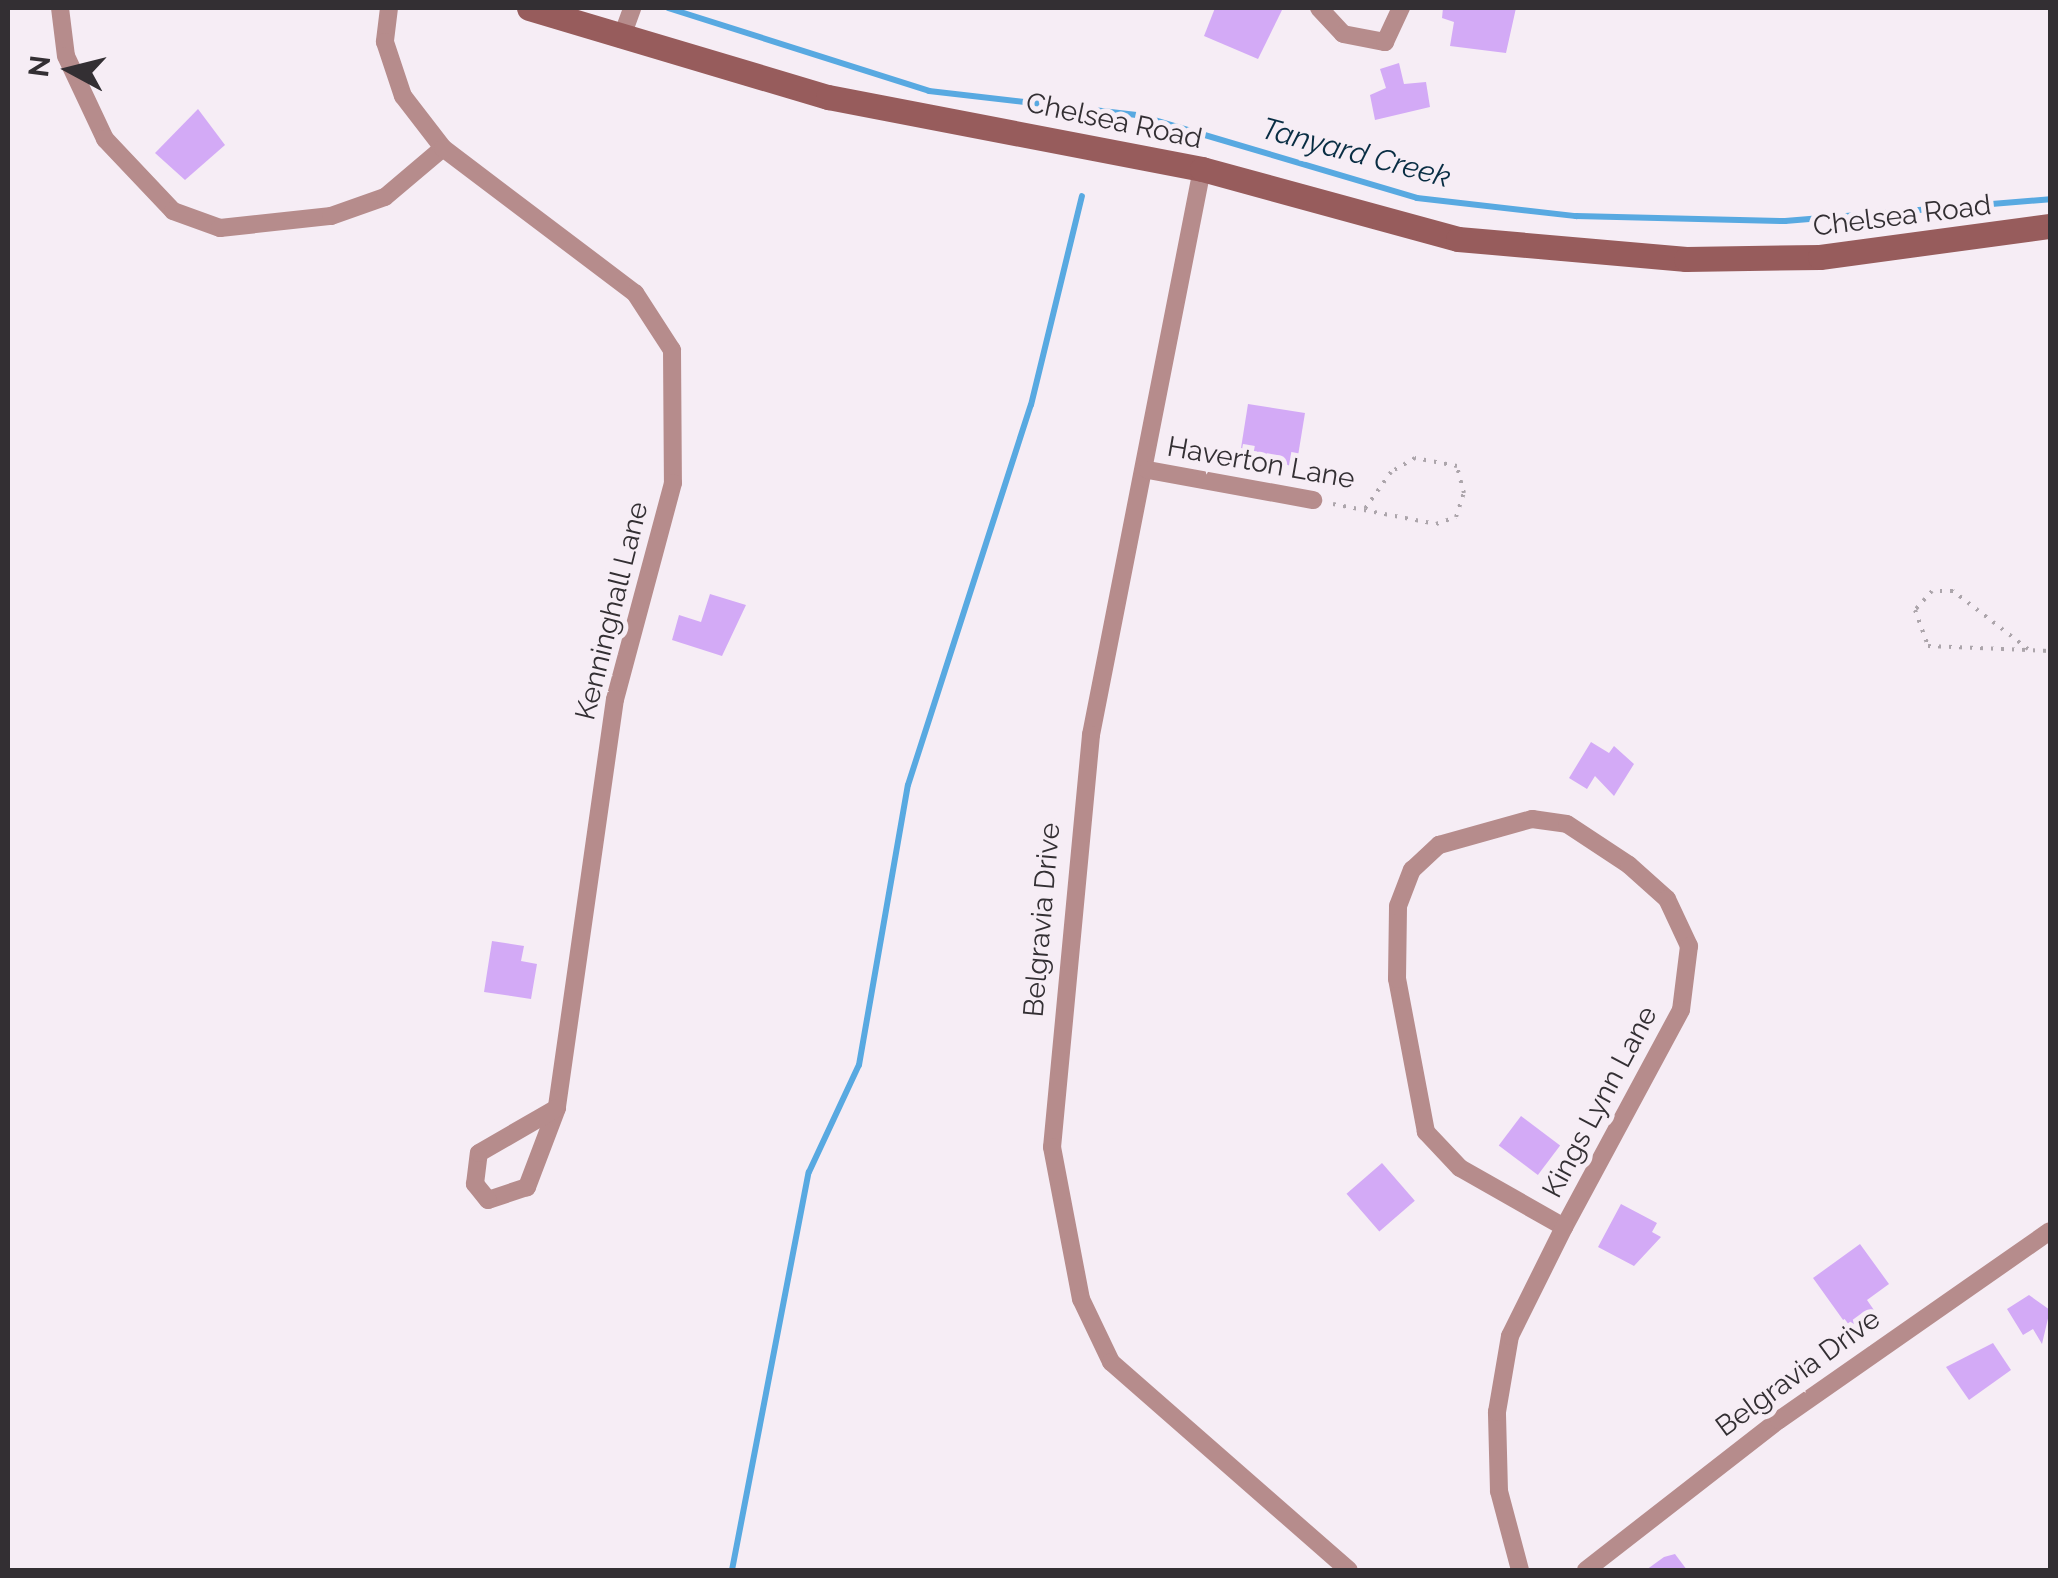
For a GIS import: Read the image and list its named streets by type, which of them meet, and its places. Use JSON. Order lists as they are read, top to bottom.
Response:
{
  "streets": {
    "street": [
      "Chelsea Road",
      "Haverton Lane",
      "Kenninghall Lane",
      "Belgravia Drive",
      "Kings Lynn Lane"
    ]
  },
  "crossings": [
    ["Chelsea Road", "Belgravia Drive"],
    ["Haverton Lane", "Belgravia Drive"]
  ],
  "water": ["Tanyard Creek"],
  "north": "left"
}
